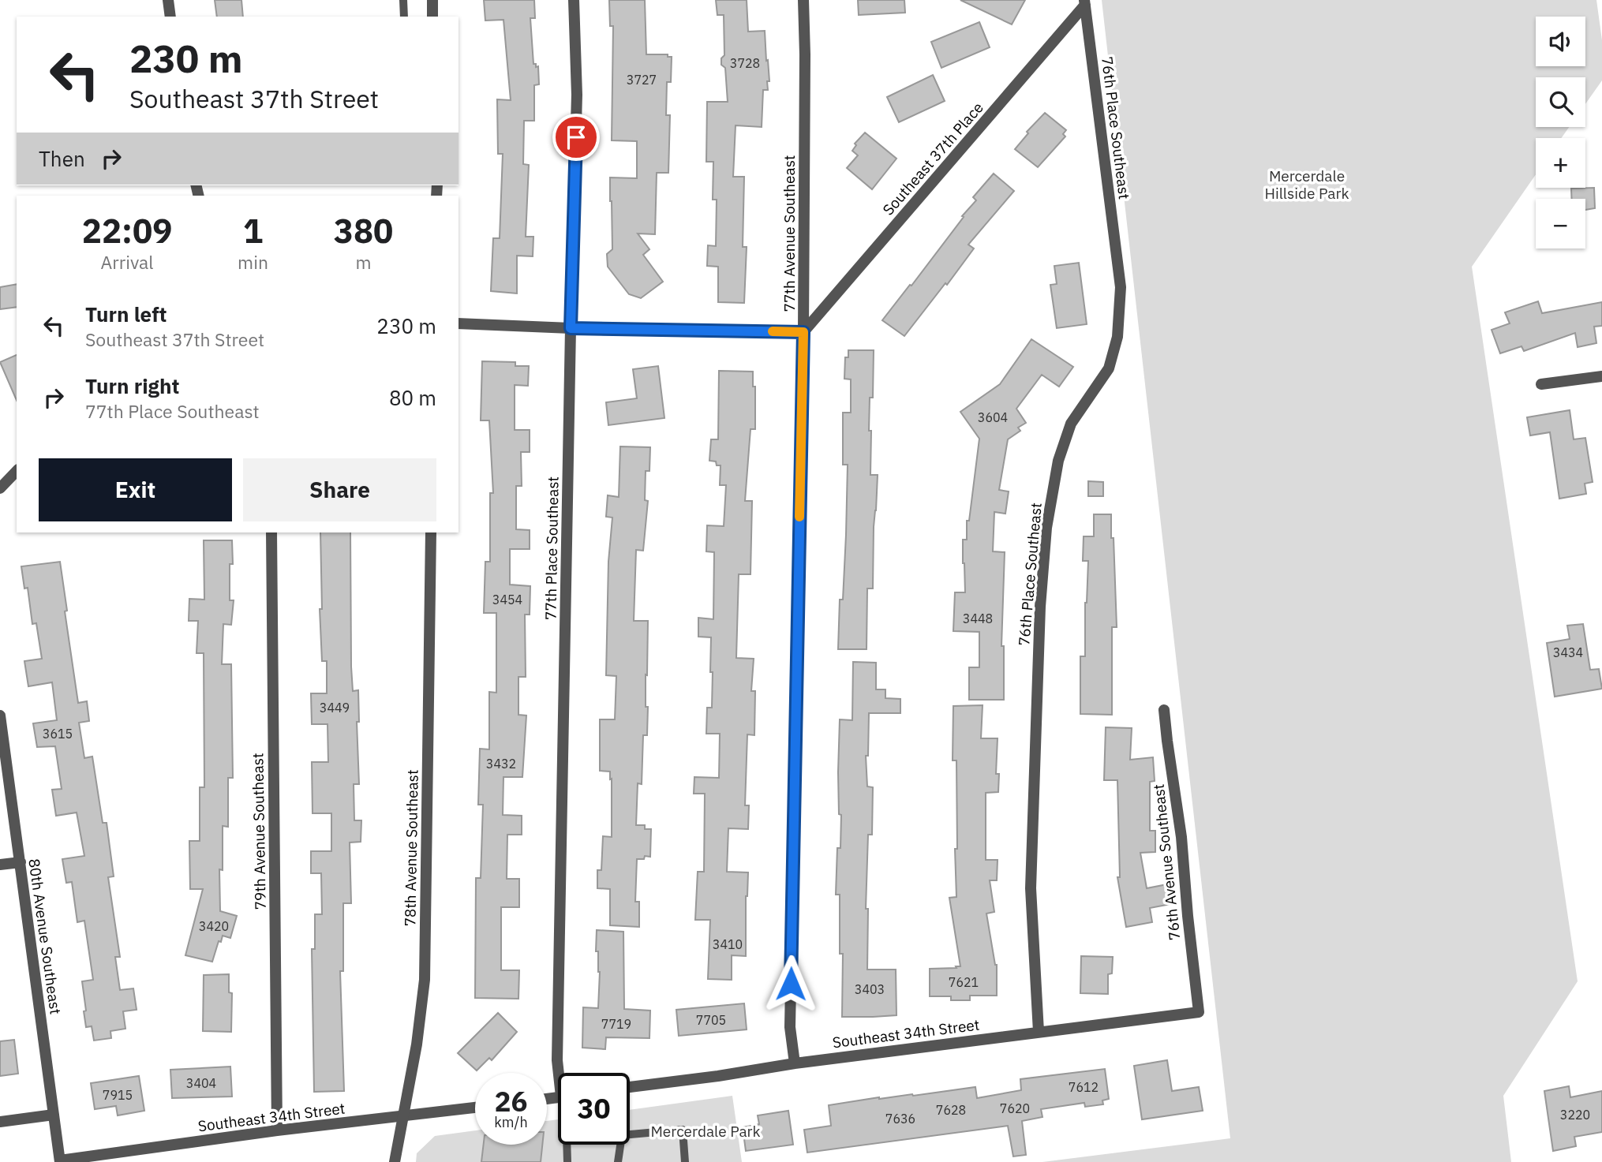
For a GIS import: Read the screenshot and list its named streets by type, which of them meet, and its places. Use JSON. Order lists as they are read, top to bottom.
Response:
{
  "streets": {
    "street": [
      "76th Place Southeast",
      "Southeast 37th Place",
      "77th Avenue Southeast",
      "77th Place Southeast",
      "79th Avenue Southeast",
      "78th Avenue Southeast",
      "76th Avenue Southeast",
      "80th Avenue Southeast",
      "Southeast 34th Street"
    ]
  },
  "crossings": [
    ["76th Place Southeast", "Southeast 37th Place"],
    ["76th Place Southeast", "Southeast 34th Street"],
    ["Southeast 37th Place", "77th Avenue Southeast"],
    ["77th Avenue Southeast", "Southeast 34th Street"],
    ["79th Avenue Southeast", "Southeast 34th Street"],
    ["78th Avenue Southeast", "Southeast 34th Street"],
    ["76th Avenue Southeast", "Southeast 34th Street"],
    ["80th Avenue Southeast", "Southeast 34th Street"]
  ],
  "parks": ["Mercerdale Hillside Park", "Mercerdale Park"],
  "house_numbers": [
    "3728",
    "3727",
    "3604",
    "3454",
    "3448",
    "3434",
    "3449",
    "3615",
    "3432",
    "3420",
    "3410",
    "7621",
    "3403",
    "7705",
    "7719",
    "3404",
    "7612",
    "7915",
    "7620",
    "7628",
    "3220",
    "7636"
  ],
  "page": {
    "map_buttons": ["+", "−"],
    "turn": ["230 m", "Southeast 37th Street"],
    "then": "Then",
    "eta": [
      "22:09",
      "Arrival",
      "1",
      "min",
      "380",
      "m"
    ],
    "list": [
      {
        "name": "Turn left",
        "note": "Southeast 37th Street",
        "value": "230 m"
      },
      {
        "name": "Turn right",
        "note": "77th Place Southeast",
        "value": "80 m"
      }
    ],
    "buttons": ["Exit", "Share"],
    "speed": "26 km/h",
    "limit": "30"
  }
}
